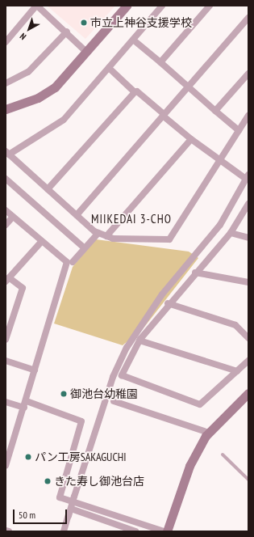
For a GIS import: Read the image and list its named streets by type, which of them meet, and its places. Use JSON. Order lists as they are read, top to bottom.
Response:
{
  "districts": ["MIIKEDAI 3-CHO"],
  "places": [
    "市立上神谷支援学校",
    "御池台幼稚園",
    "パン工房SAKAGUCHI",
    "きた寿し御池台店"
  ],
  "scale_bar": "50 m",
  "north": "bottom left"
}
